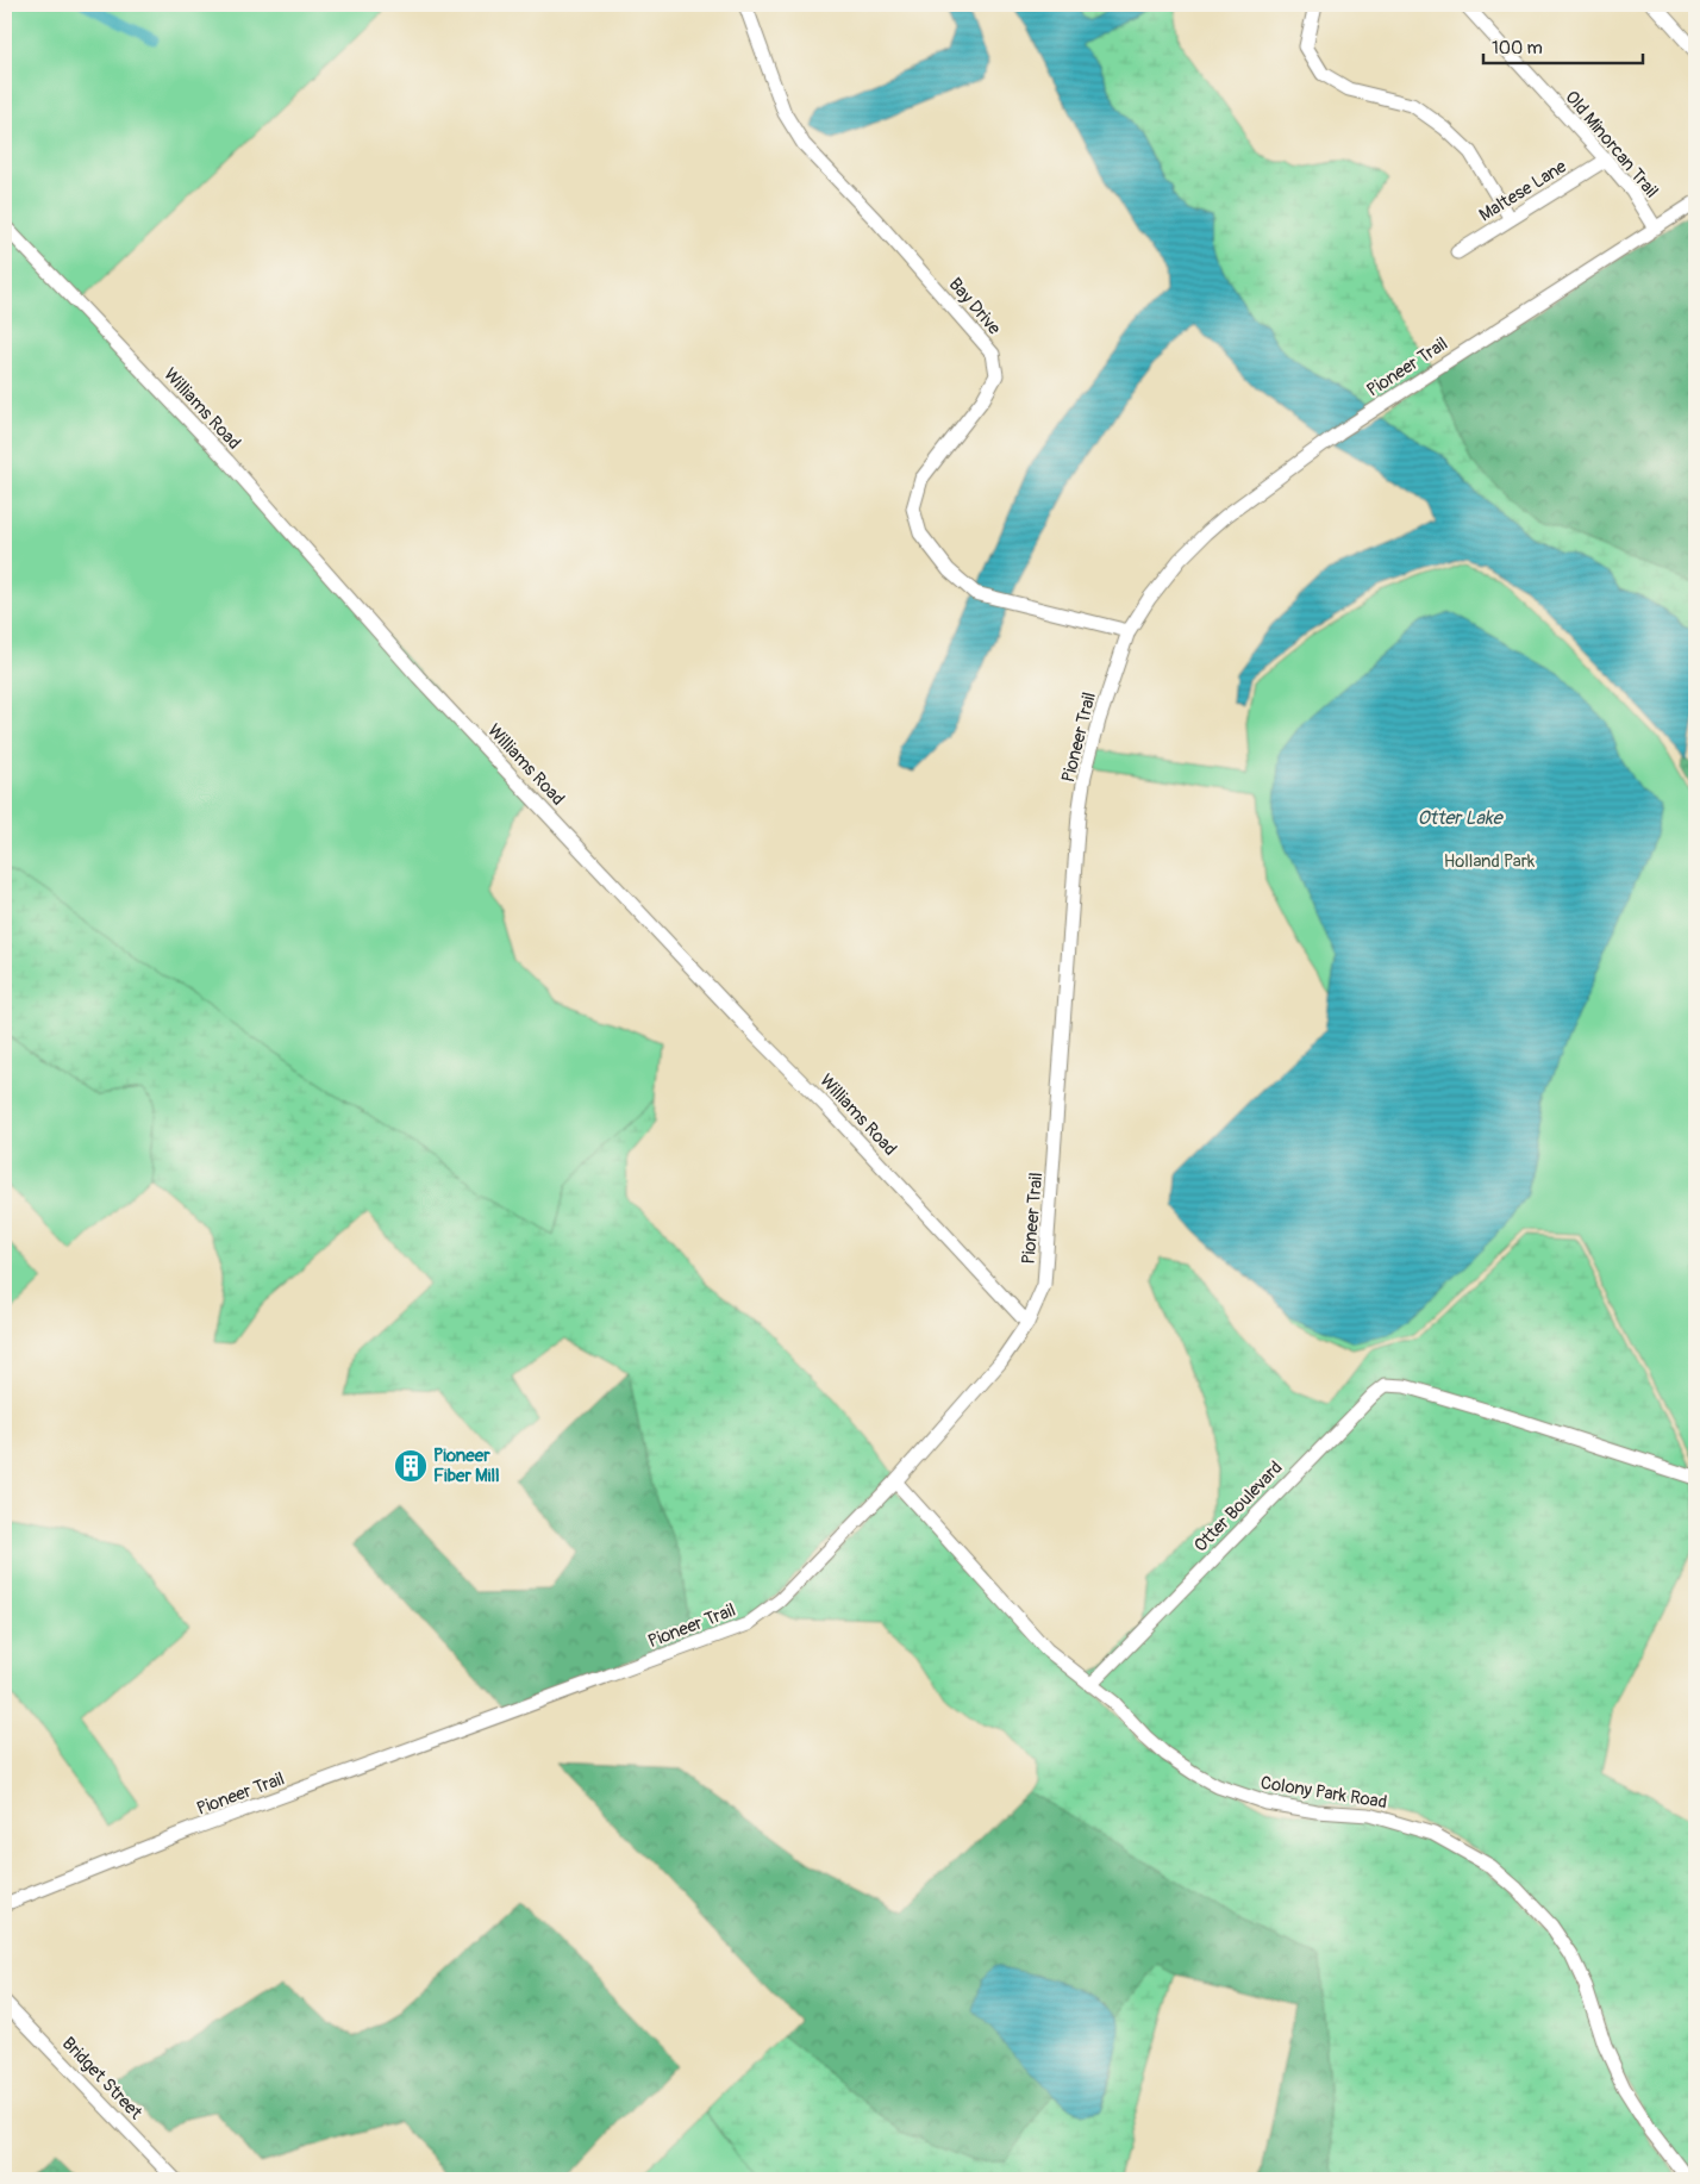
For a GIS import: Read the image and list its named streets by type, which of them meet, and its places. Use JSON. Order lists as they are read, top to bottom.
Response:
{
  "streets": {
    "street": [
      "Old Minorcan Trail",
      "Maltese Lane",
      "Bay Drive",
      "Pioneer Trail",
      "Williams Road",
      "Otter Boulevard",
      "Colony Park Road",
      "Bridget Street"
    ]
  },
  "crossings": [
    ["Old Minorcan Trail", "Maltese Lane"],
    ["Old Minorcan Trail", "Pioneer Trail"],
    ["Bay Drive", "Pioneer Trail"],
    ["Pioneer Trail", "Williams Road"],
    ["Otter Boulevard", "Colony Park Road"]
  ],
  "water": ["Otter Lake"],
  "parks": ["Holland Park"],
  "places": {
    "building": ["Pioneer Fiber Mill"]
  },
  "scale_bar": "100 m"
}
